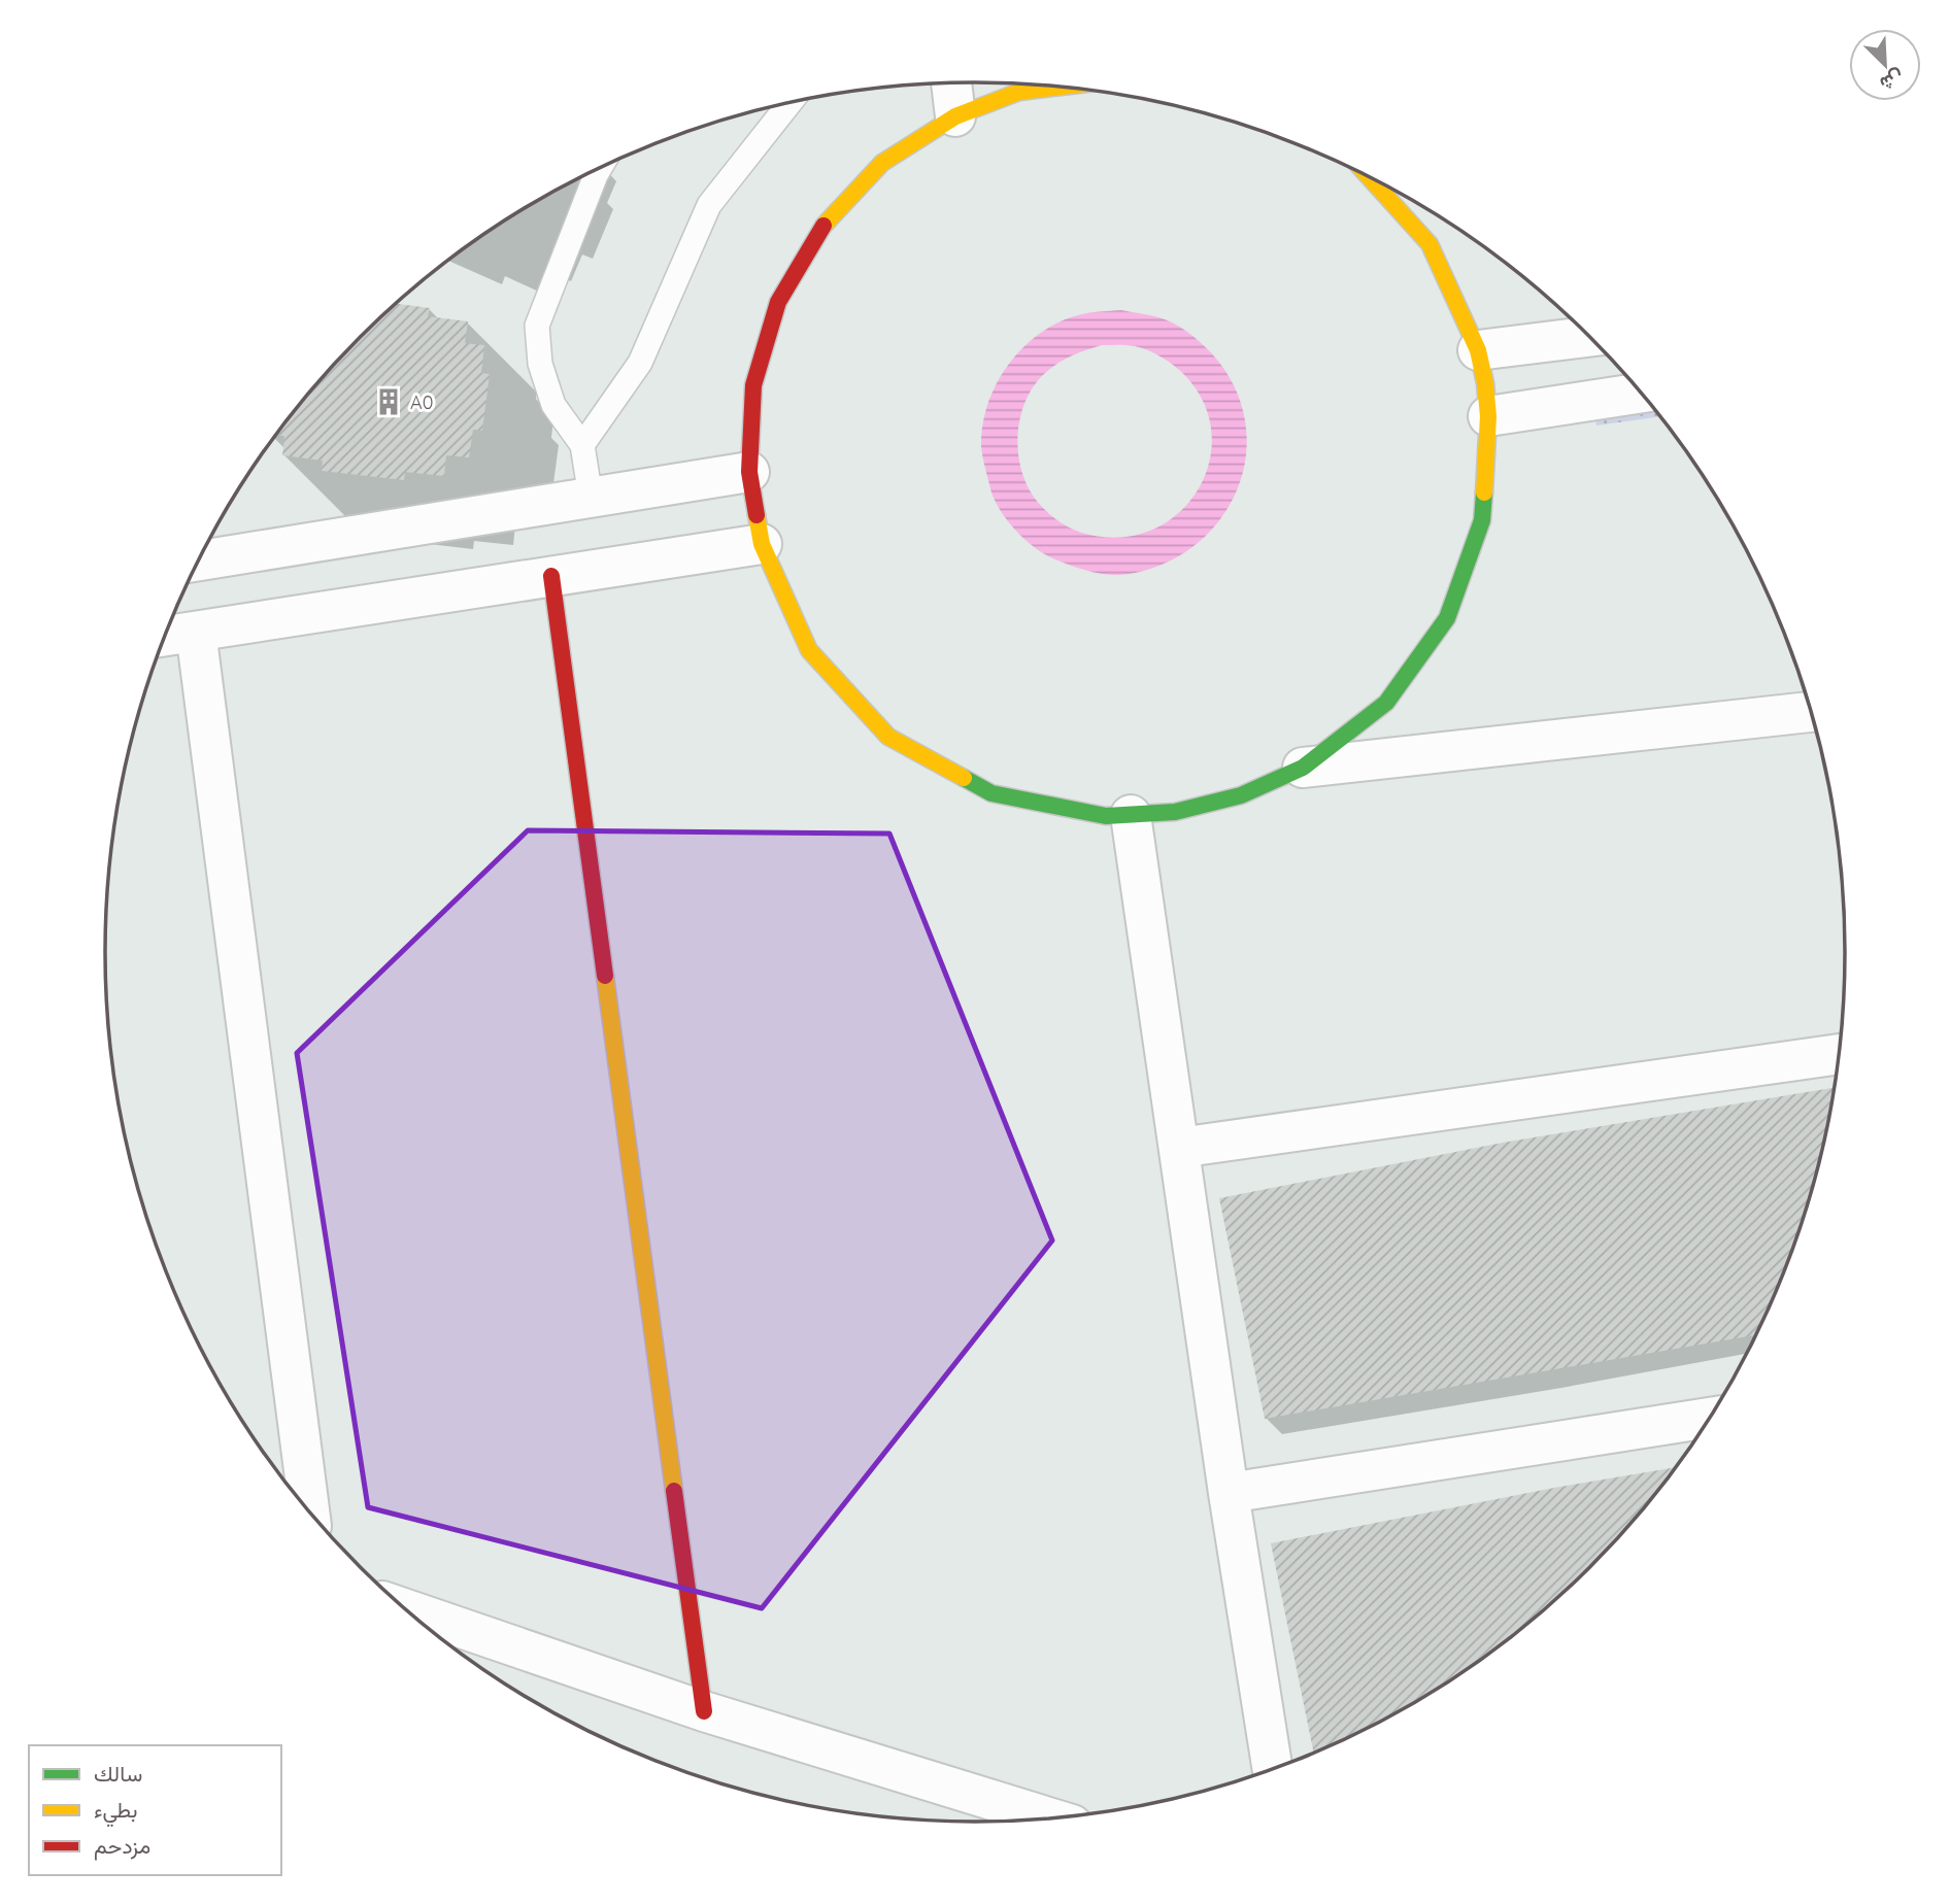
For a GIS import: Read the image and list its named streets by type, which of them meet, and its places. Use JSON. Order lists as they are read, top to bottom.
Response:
{
  "places": {
    "building": ["A0"]
  },
  "legend": ["سالك", "بطيء", "مزدحم"],
  "north": "bottom right"
}
